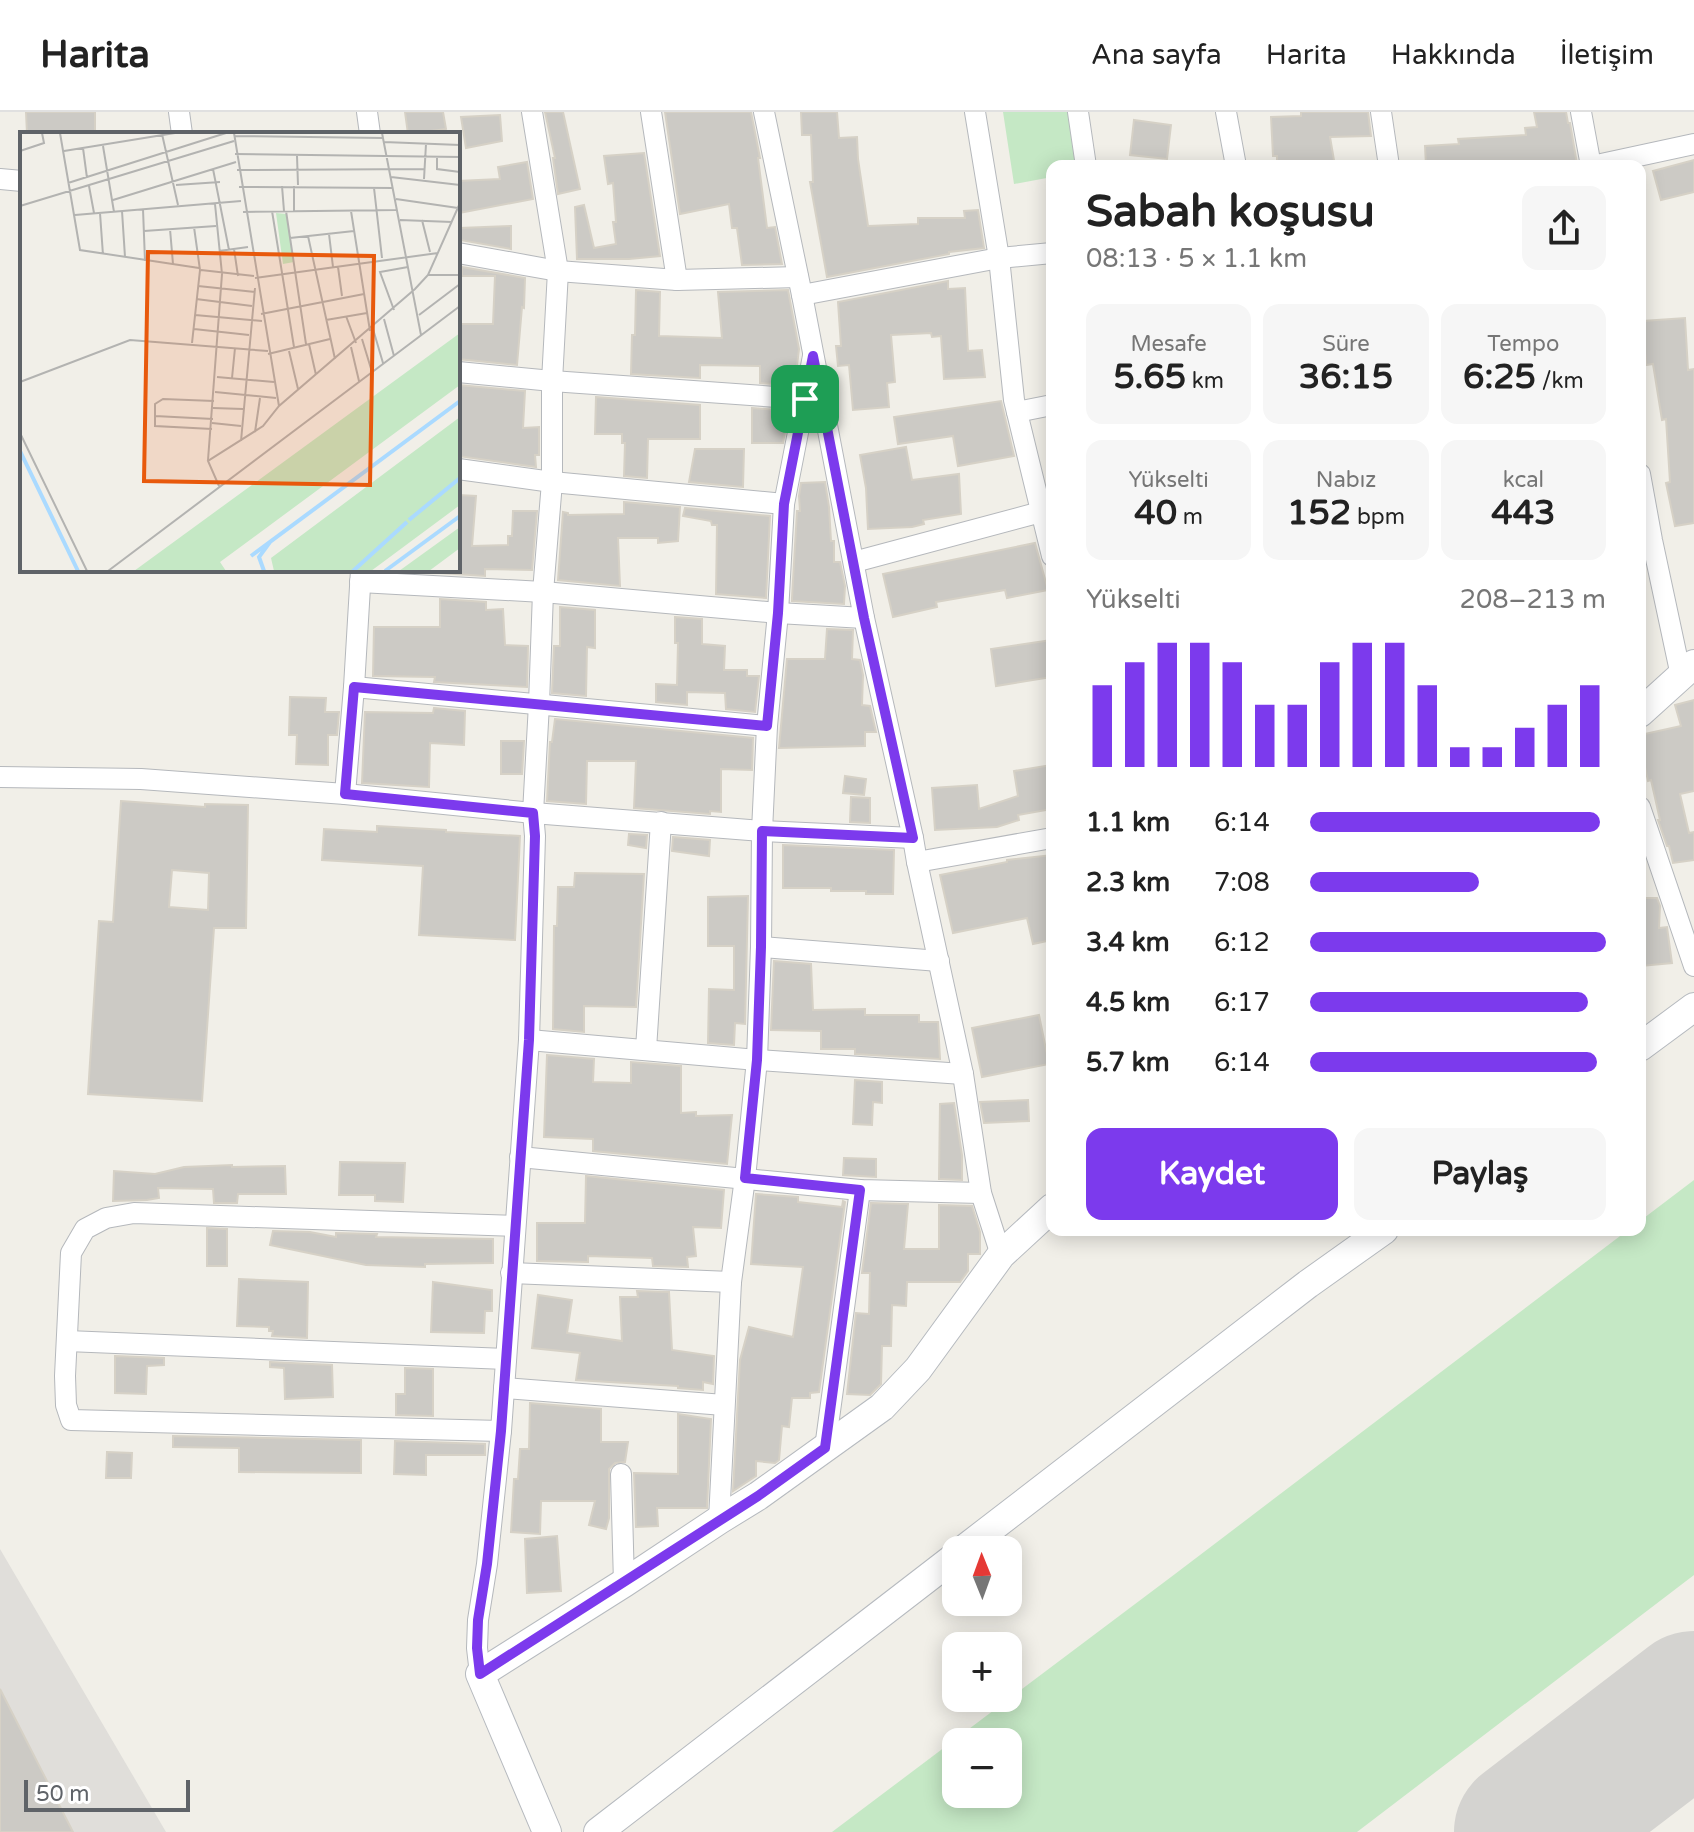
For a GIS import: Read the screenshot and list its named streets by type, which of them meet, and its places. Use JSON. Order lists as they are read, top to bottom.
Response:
{
  "scale_bar": "50 m",
  "north": "top",
  "page": {
    "header": "Harita",
    "nav": [
      "Ana sayfa",
      "Harita",
      "Hakkında",
      "İletişim"
    ],
    "heading": ["Sabah koşusu", "08:13 · 5 × 1.1 km"],
    "stats": [
      ["Mesafe", "5.65 km"],
      ["Süre", "36:15"],
      ["Tempo", "6:25 /km"],
      ["Yükselti", "40 m"],
      ["Nabız", "152 bpm"],
      ["kcal", "443"]
    ],
    "chart": ["Yükselti", "208–213 m"],
    "list": [
      {
        "name": "1.1 km",
        "note": "6:14"
      },
      {
        "name": "2.3 km",
        "note": "7:08"
      },
      {
        "name": "3.4 km",
        "note": "6:12"
      },
      {
        "name": "4.5 km",
        "note": "6:17"
      },
      {
        "name": "5.7 km",
        "note": "6:14"
      }
    ],
    "buttons": ["Kaydet", "Paylaş"],
    "map_buttons": ["+", "−"],
    "scale": "50 m"
  }
}
